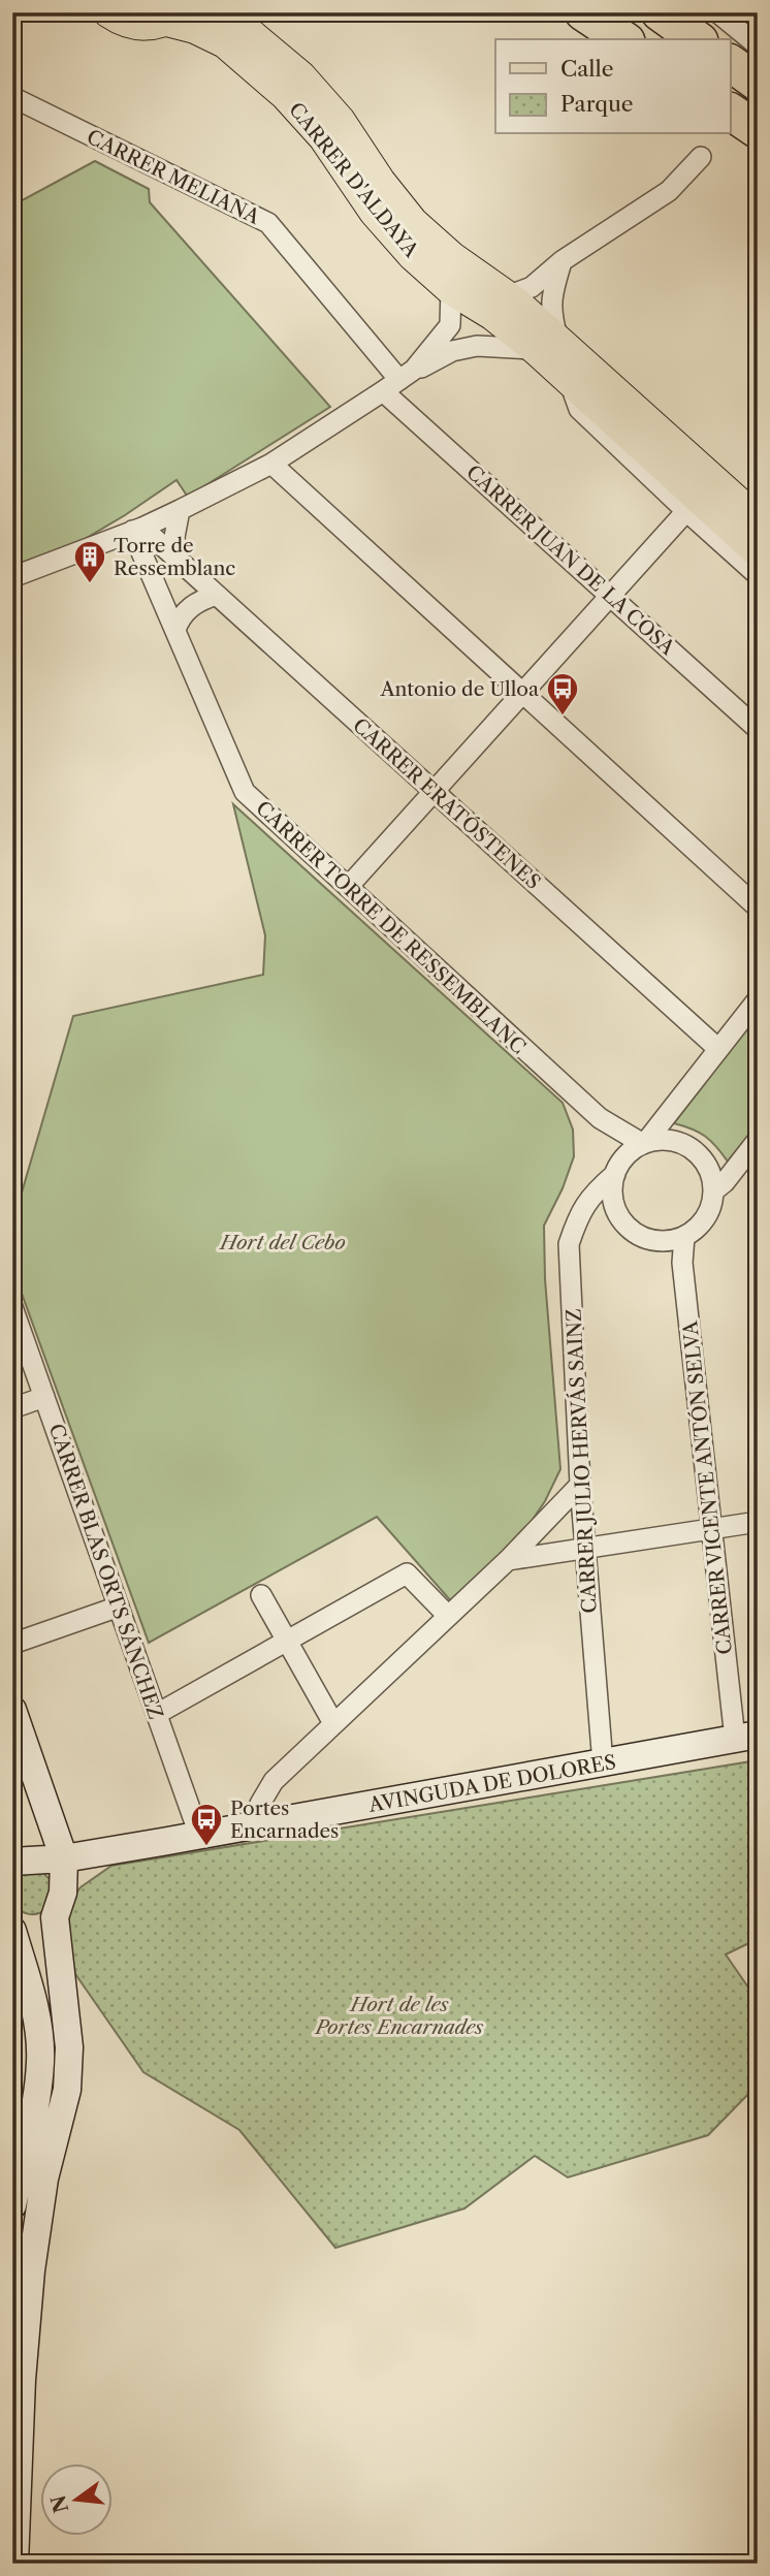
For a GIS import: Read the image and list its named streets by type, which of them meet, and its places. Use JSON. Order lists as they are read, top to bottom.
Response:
{
  "streets": {
    "main road": ["CARRER D'ALDAYA", "AVINGUDA DE DOLORES"],
    "street": [
      "CARRER MELIANA",
      "CARRER JUAN DE LA COSA",
      "CARRER ERATÓSTENES",
      "CARRER TORRE DE RESSEMBLANC",
      "CARRER JULIO HERVÁS SAINZ",
      "CARRER VICENTE ANTÓN SELVA",
      "CARRER BLAS ORTS SÁNCHEZ"
    ]
  },
  "crossings": [
    ["CARRER MELIANA", "CARRER JUAN DE LA COSA"],
    ["CARRER ERATÓSTENES", "CARRER TORRE DE RESSEMBLANC"],
    ["CARRER TORRE DE RESSEMBLANC", "CARRER JULIO HERVÁS SAINZ"],
    ["CARRER TORRE DE RESSEMBLANC", "CARRER VICENTE ANTÓN SELVA"],
    ["CARRER JULIO HERVÁS SAINZ", "CARRER VICENTE ANTÓN SELVA"],
    ["CARRER JULIO HERVÁS SAINZ", "AVINGUDA DE DOLORES"],
    ["CARRER VICENTE ANTÓN SELVA", "AVINGUDA DE DOLORES"],
    ["CARRER BLAS ORTS SÁNCHEZ", "AVINGUDA DE DOLORES"]
  ],
  "parks": ["Hort del Cebo", "Hort de les Portes Encarnades"],
  "places": {
    "building": ["Torre de Ressemblanc"],
    "bus stop": ["Antonio de Ulloa", "Portes Encarnades"]
  },
  "legend": ["Calle", "Parque"],
  "north": "left"
}
